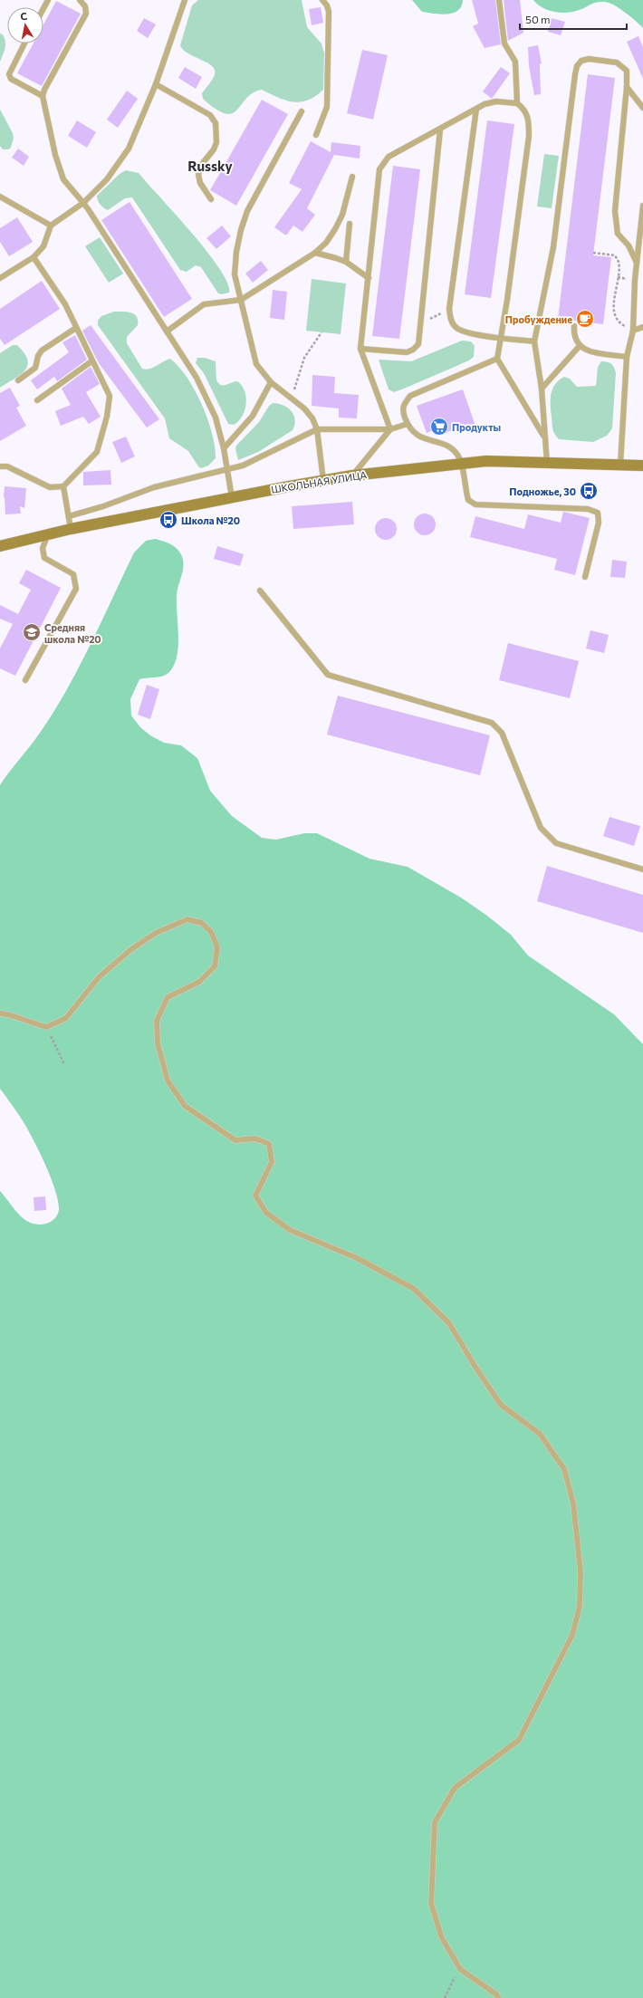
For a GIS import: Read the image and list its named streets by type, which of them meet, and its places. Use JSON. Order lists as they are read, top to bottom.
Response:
{
  "streets": {
    "main road": ["ШКОЛЬНАЯ УЛИЦА"]
  },
  "districts": ["Russky"],
  "places": {
    "cafe": ["Пробуждение"],
    "supermarket": ["Продукты"],
    "bus stop": ["Подножье, 30", "Школа №20"],
    "school or university": ["Средняя школа №20"]
  },
  "scale_bar": "50 m",
  "north": "top"
}
